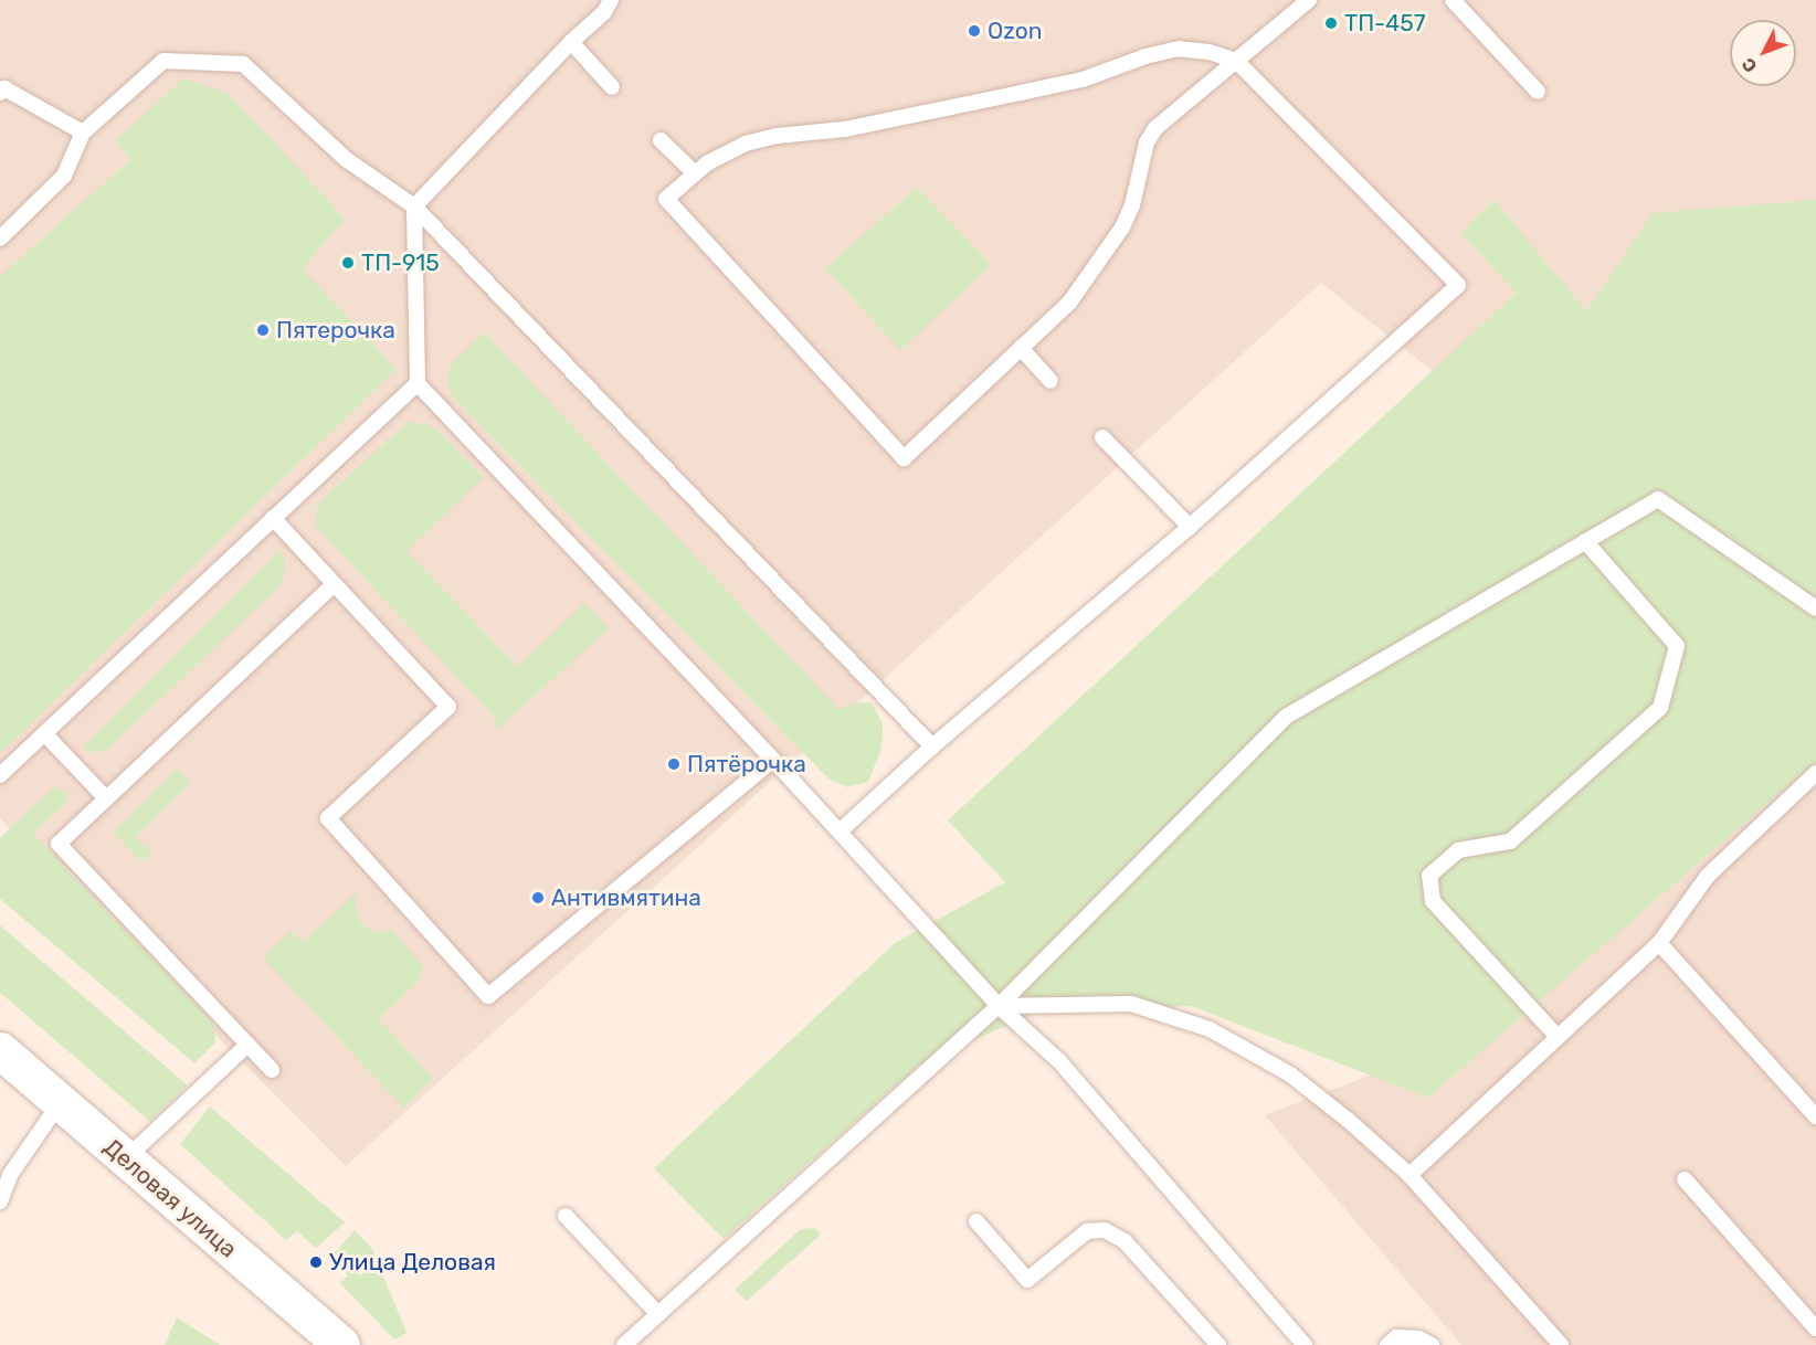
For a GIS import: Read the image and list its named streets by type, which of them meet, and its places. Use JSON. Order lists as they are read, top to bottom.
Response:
{
  "streets": {
    "street": ["Деловая улица"]
  },
  "places": [
    "ТП-457",
    "Ozon",
    "ТП-915",
    "Пятерочка",
    "Пятёрочка",
    "Антивмятина",
    "Улица Деловая"
  ],
  "north": "bottom left"
}
